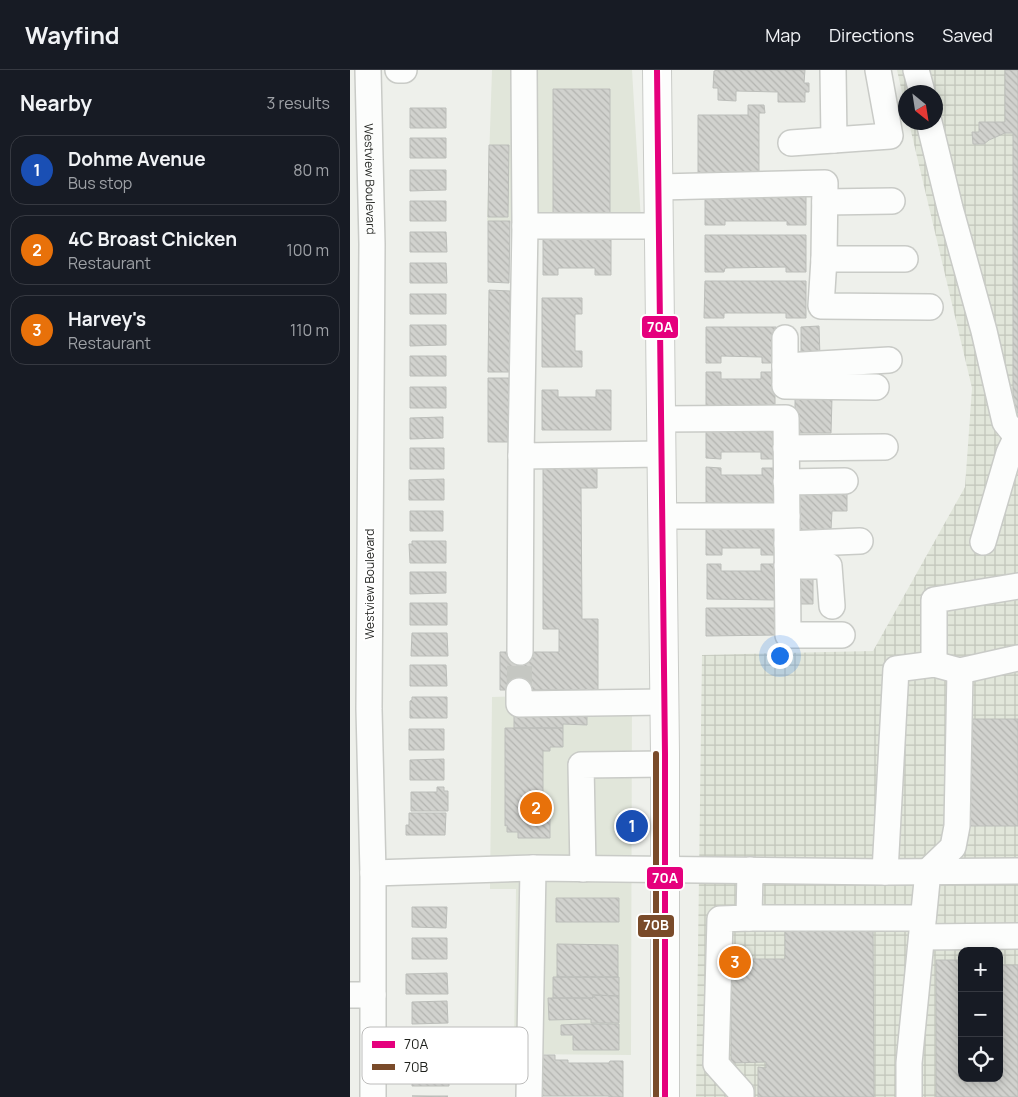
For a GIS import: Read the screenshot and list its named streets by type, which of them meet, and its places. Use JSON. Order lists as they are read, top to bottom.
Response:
{
  "streets": {
    "street": ["Westview Boulevard"]
  },
  "lines": ["transit line 70A", "transit line 70B"],
  "legend": ["70A", "70B"],
  "north": "bottom right",
  "page": {
    "header": "Wayfind",
    "nav": ["Map", "Directions", "Saved"],
    "heading": ["Nearby", "3 results"],
    "list": [
      {
        "mark": "1",
        "name": "Dohme Avenue",
        "note": "Bus stop",
        "value": "80 m"
      },
      {
        "mark": "2",
        "name": "4C Broast Chicken",
        "note": "Restaurant",
        "value": "100 m"
      },
      {
        "mark": "3",
        "name": "Harvey's",
        "note": "Restaurant",
        "value": "110 m"
      }
    ],
    "pins": ["2", "1", "3"],
    "map_buttons": ["+", "−"]
  }
}
